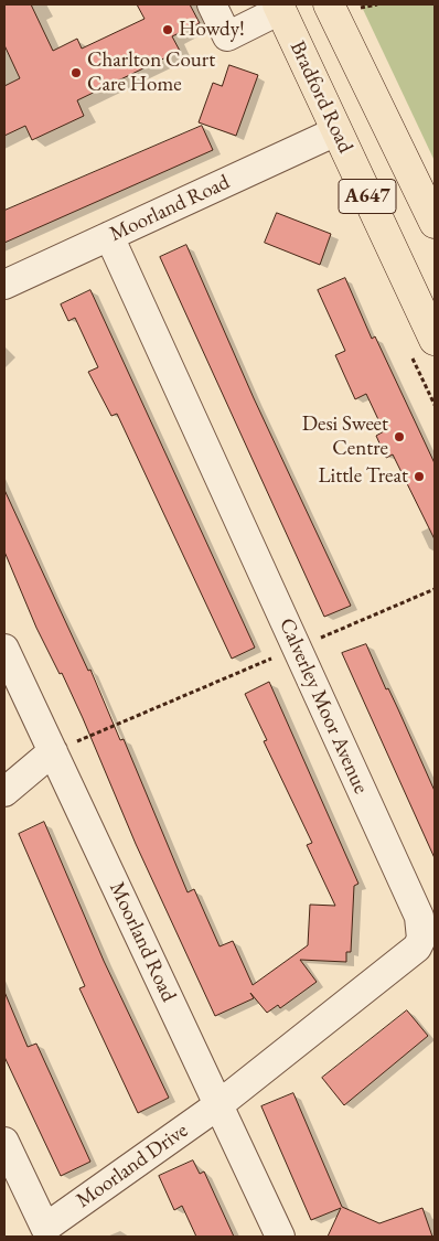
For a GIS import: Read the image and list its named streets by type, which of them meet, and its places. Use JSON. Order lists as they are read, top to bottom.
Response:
{
  "streets": {
    "highway": ["Bradford Road", "A647"],
    "street": ["Moorland Road", "Calverley Moor Avenue", "Moorland Drive"]
  },
  "crossings": [
    ["Bradford Road", "Moorland Road"],
    ["Moorland Road", "Calverley Moor Avenue"],
    ["Moorland Road", "Moorland Drive"],
    ["Calverley Moor Avenue", "Moorland Drive"]
  ],
  "places": [
    "Howdy!",
    "Charlton Court Care Home",
    "Desi Sweet Centre",
    "Little Treat"
  ]
}
